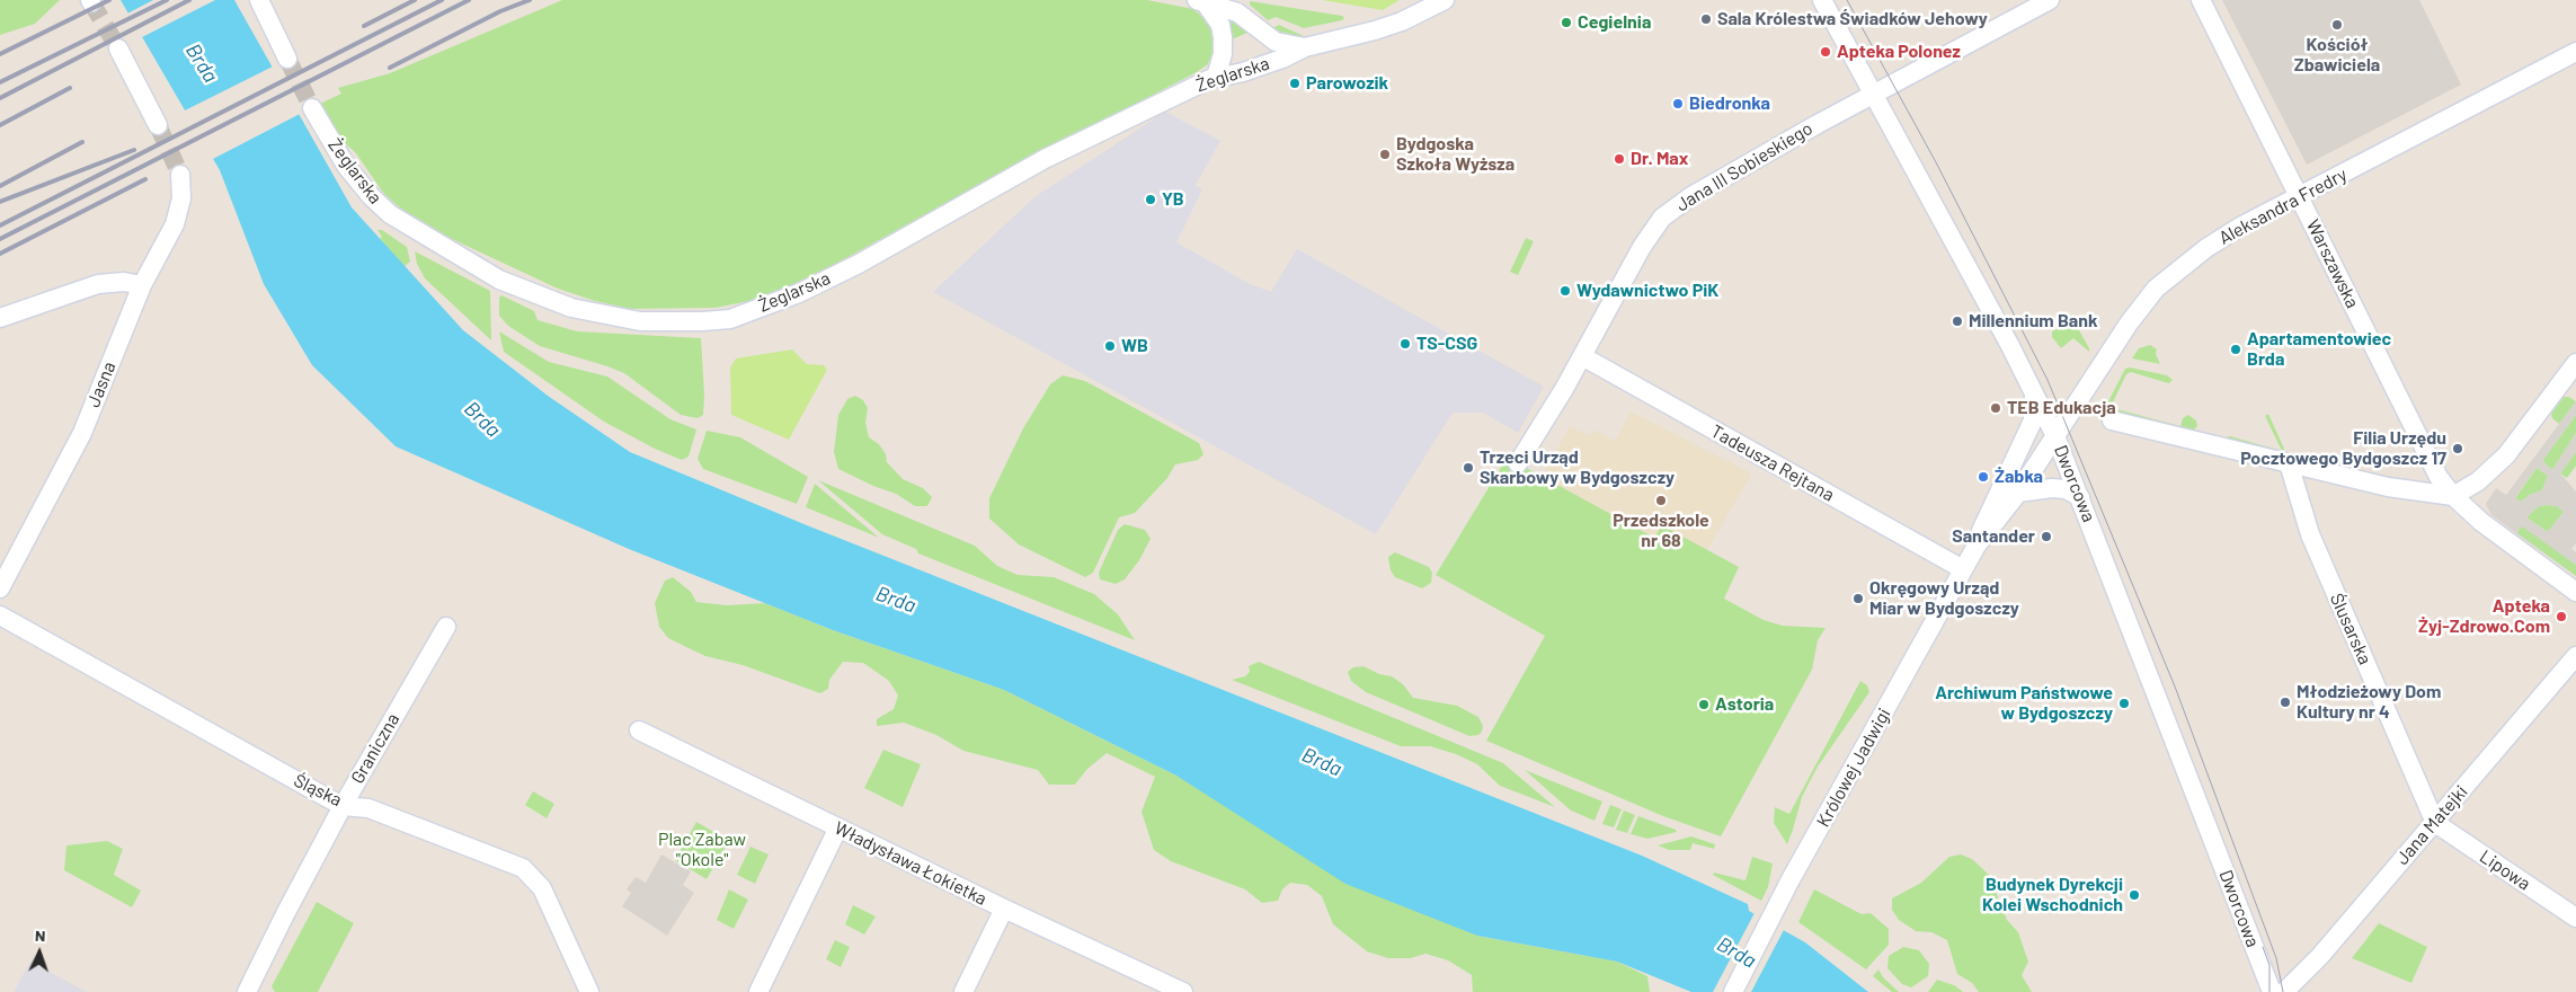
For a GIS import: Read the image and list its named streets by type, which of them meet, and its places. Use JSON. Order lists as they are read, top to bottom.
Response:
{
  "streets": {
    "street": [
      "Żeglarska",
      "Jana III Sobieskiego",
      "Aleksandra Fredry",
      "Warszawska",
      "Jasna",
      "Tadeusza Rejtana",
      "Dworcowa",
      "Ślusarska",
      "Graniczna",
      "Królowej Jadwigi",
      "Śląska",
      "Jana Matejki",
      "Władysława Łokietka",
      "Lipowa"
    ]
  },
  "crossings": [
    ["Jana III Sobieskiego", "Tadeusza Rejtana"],
    ["Jana III Sobieskiego", "Dworcowa"],
    ["Aleksandra Fredry", "Warszawska"],
    ["Aleksandra Fredry", "Dworcowa"],
    ["Aleksandra Fredry", "Królowej Jadwigi"],
    ["Tadeusza Rejtana", "Królowej Jadwigi"],
    ["Dworcowa", "Królowej Jadwigi"],
    ["Ślusarska", "Jana Matejki"],
    ["Ślusarska", "Lipowa"],
    ["Graniczna", "Śląska"],
    ["Jana Matejki", "Lipowa"]
  ],
  "water": ["Brda"],
  "parks": ["Plac Zabaw \"Okole\""],
  "places": [
    "Sala Królestwa Świadków Jehowy",
    "Cegielnia",
    "Kościół Zbawiciela",
    "Apteka Polonez",
    "Parowozik",
    "Biedronka",
    "Bydgoska Szkoła Wyższa",
    "Dr. Max",
    "YB",
    "Wydawnictwo PiK",
    "Millennium Bank",
    "TS-CSG",
    "WB",
    "Apartamentowiec Brda",
    "TEB Edukacja",
    "Filia Urzędu Pocztowego Bydgoszcz 17",
    "Trzeci Urząd Skarbowy w Bydgoszczy",
    "Żabka",
    "Przedszkole nr 68",
    "Santander",
    "Okręgowy Urząd Miar w Bydgoszczy",
    "Apteka Żyj-Zdrowo.Com",
    "Młodzieżowy Dom Kultury nr 4",
    "Archiwum Państwowe w Bydgoszczy",
    "Astoria",
    "Budynek Dyrekcji Kolei Wschodnich"
  ],
  "north": "top"
}
